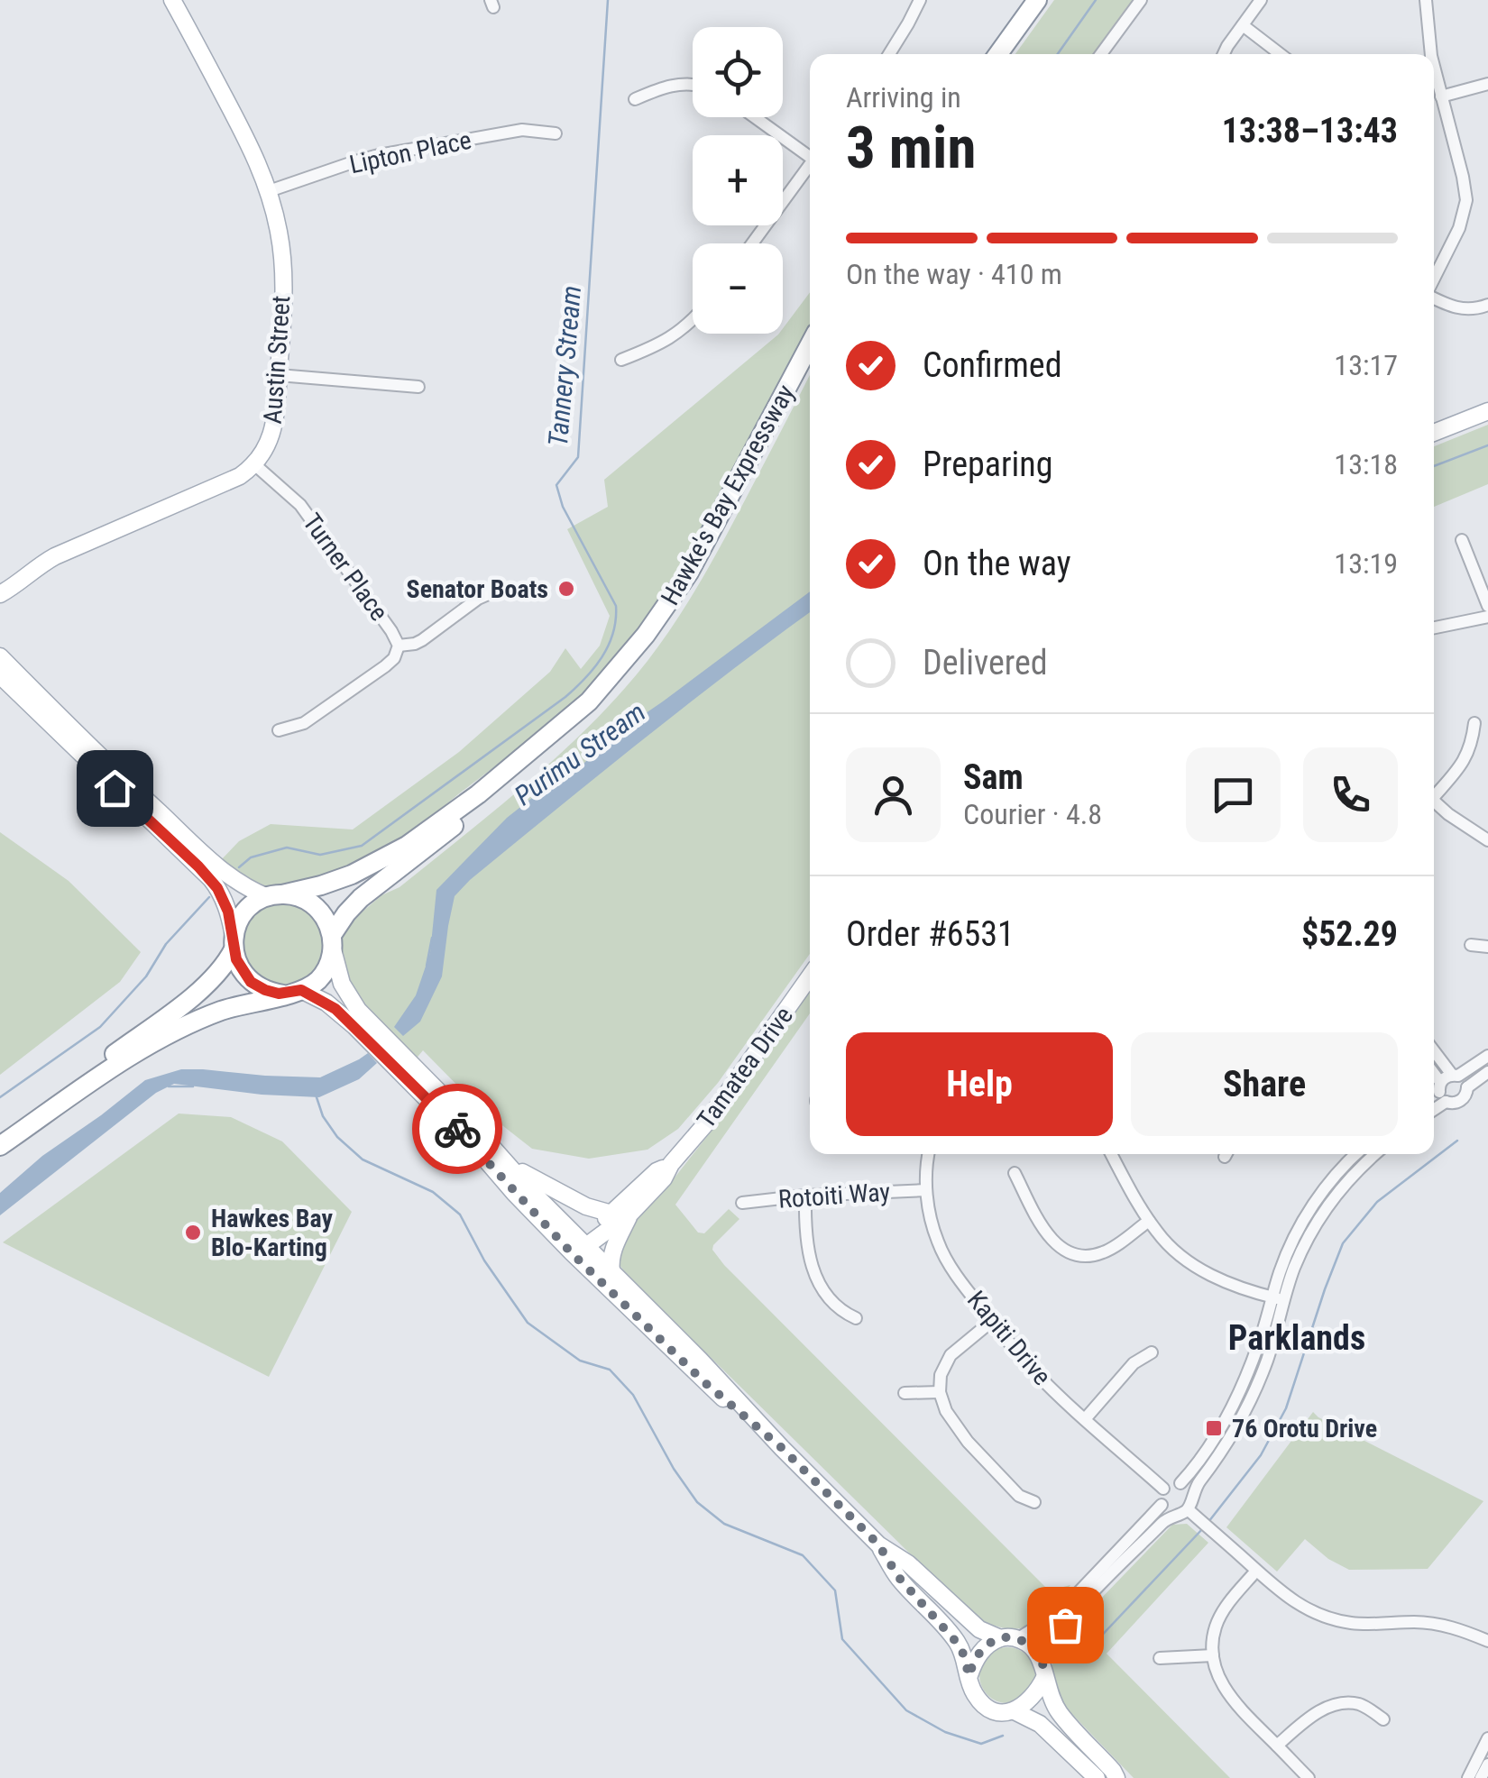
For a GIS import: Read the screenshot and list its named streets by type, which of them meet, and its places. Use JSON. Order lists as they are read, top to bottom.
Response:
{
  "streets": {
    "highway": ["Hawke's Bay Expressway"],
    "main road": ["Austin Street", "Tamatea Drive"],
    "street": [
      "Lipton Place",
      "Turner Place",
      "Rotoiti Way",
      "Kapiti Drive"
    ]
  },
  "crossings": [
    ["Lipton Place", "Austin Street"],
    ["Austin Street", "Turner Place"],
    ["Rotoiti Way", "Kapiti Drive"]
  ],
  "districts": ["Parklands"],
  "water": ["Tannery Stream", "Purimu Stream"],
  "places": {
    "other": ["Senator Boats", "Hawkes Bay Blo-Karting"],
    "transit": ["76 Orotu Drive"]
  },
  "page": {
    "map_buttons": ["+", "−"],
    "heading": ["3 min", "Arriving in", "13:38–13:43"],
    "panel": [
      "Sam",
      "Courier · 4.8",
      "Order #6531",
      "$52.29"
    ],
    "bar": "On the way · 410 m",
    "list": [
      ["Confirmed", "13:17"],
      ["Preparing", "13:18"],
      ["On the way", "13:19"],
      "Delivered"
    ],
    "buttons": ["Help", "Share"]
  }
}
